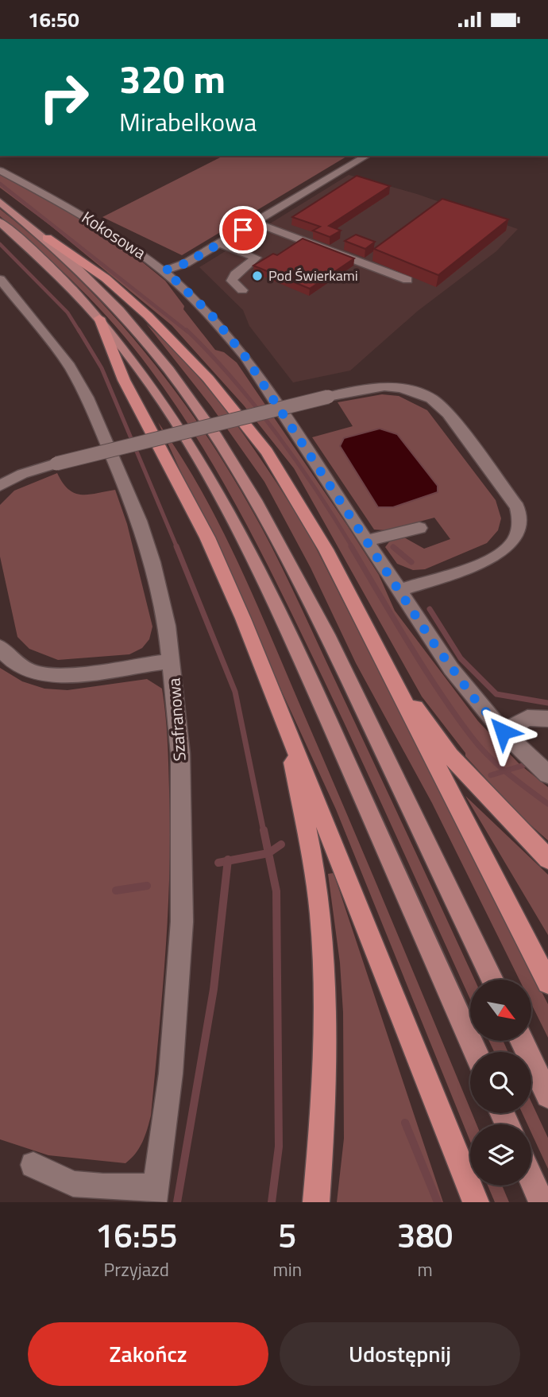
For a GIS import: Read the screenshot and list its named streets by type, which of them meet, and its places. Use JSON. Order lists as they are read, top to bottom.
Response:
{
  "streets": {
    "street": ["Kokosowa", "Szafranowa"]
  },
  "places": ["Pod Świerkami"],
  "north": "bottom right",
  "page": {
    "status": "16:50",
    "turn": ["320 m", "Mirabelkowa"],
    "eta": [
      "16:55",
      "Przyjazd",
      "5",
      "min",
      "380",
      "m"
    ],
    "buttons": ["Zakończ", "Udostępnij"]
  }
}
